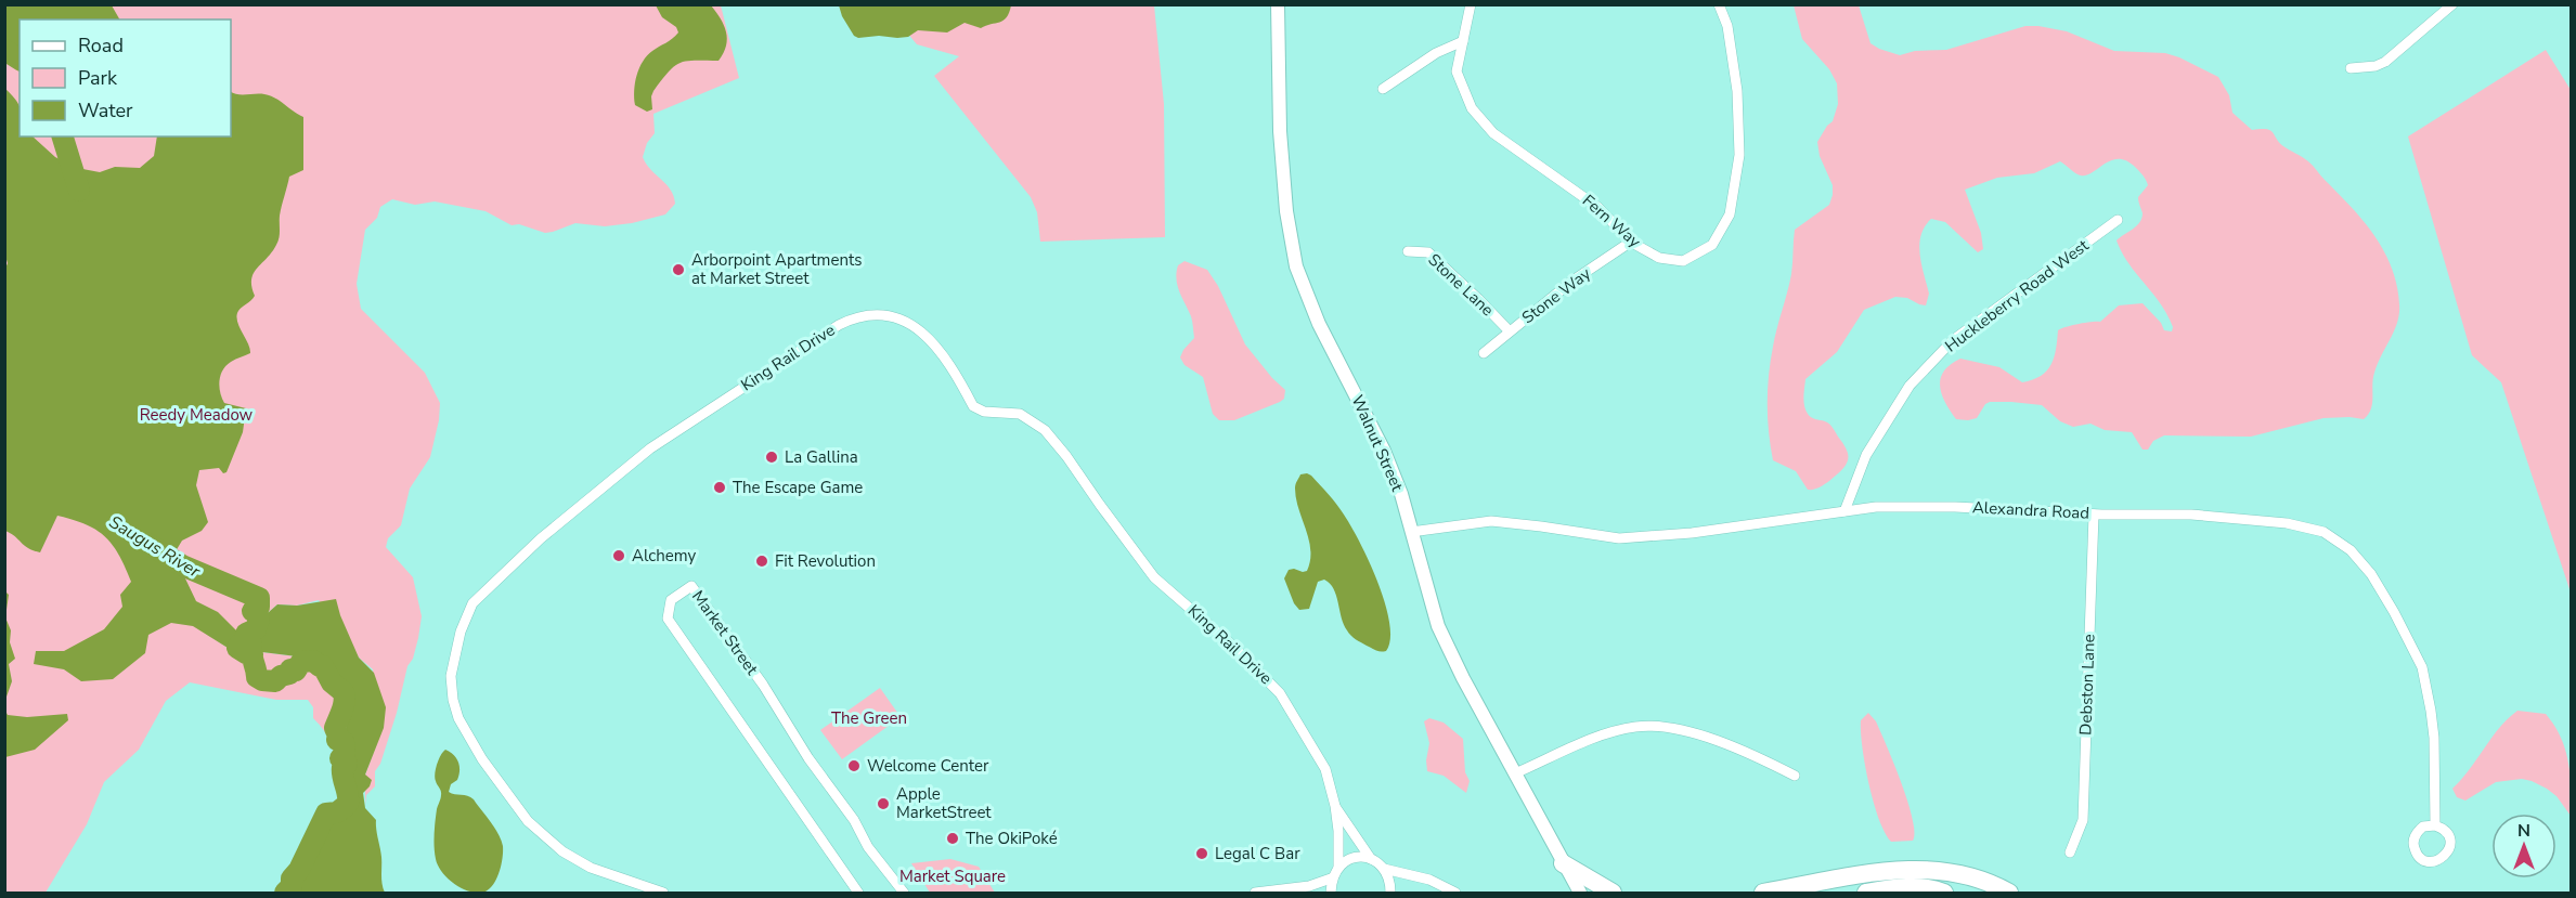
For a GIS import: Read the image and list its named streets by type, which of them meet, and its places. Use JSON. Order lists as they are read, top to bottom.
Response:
{
  "streets": {
    "main road": ["Walnut Street"],
    "street": [
      "Fern Way",
      "Stone Lane",
      "Stone Way",
      "Huckleberry Road West",
      "King Rail Drive",
      "Alexandra Road",
      "Market Street",
      "Debston Lane"
    ]
  },
  "crossings": [
    ["Fern Way", "Stone Way"],
    ["Stone Lane", "Stone Way"],
    ["Huckleberry Road West", "Alexandra Road"],
    ["Walnut Street", "Alexandra Road"],
    ["Alexandra Road", "Debston Lane"]
  ],
  "water": ["Saugus River"],
  "parks": ["Reedy Meadow", "The Green", "Market Square"],
  "places": [
    "Arborpoint Apartments at Market Street",
    "La Gallina",
    "The Escape Game",
    "Alchemy",
    "Fit Revolution",
    "Welcome Center",
    "Apple MarketStreet",
    "The OkiPoké",
    "Legal C Bar"
  ],
  "legend": ["Road", "Park", "Water"],
  "north": "top"
}
